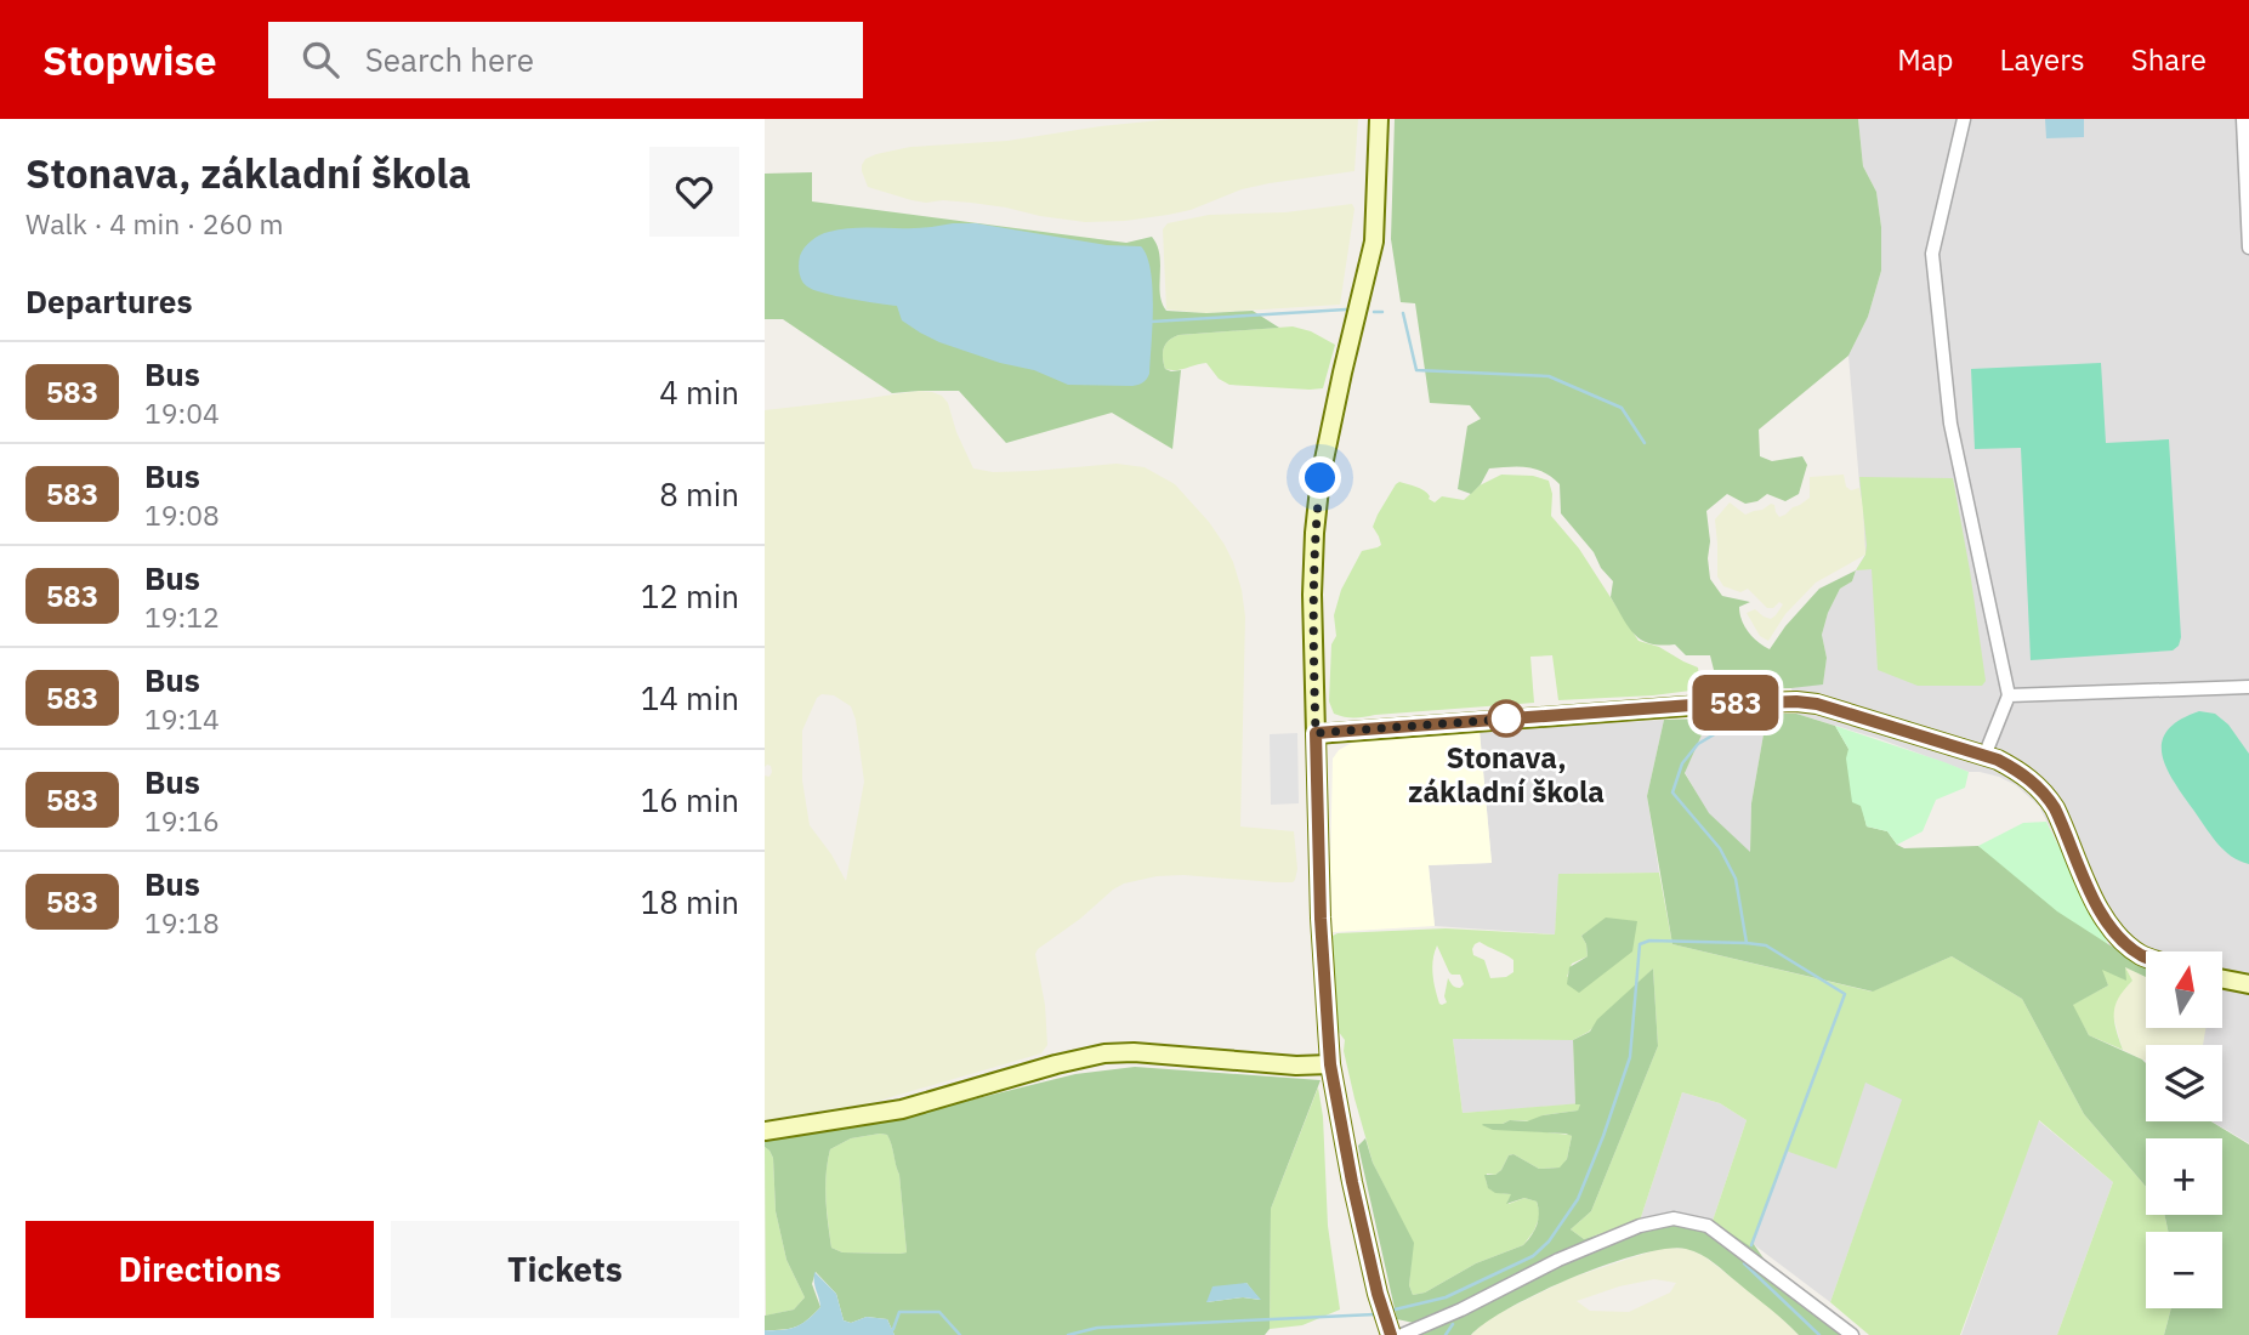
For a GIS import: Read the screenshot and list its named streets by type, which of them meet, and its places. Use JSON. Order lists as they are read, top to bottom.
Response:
{
  "places": ["Stonava, základní škola"],
  "lines": ["bus line 583"],
  "north": "top",
  "page": {
    "header": "Stopwise",
    "search": "Search here",
    "nav": ["Map", "Layers", "Share"],
    "heading": [
      ["Stonava, základní škola", "Walk · 4 min · 260 m"],
      "Departures"
    ],
    "on_map": "583",
    "list": [
      {
        "mark": "583",
        "name": "Bus",
        "note": "19:04",
        "value": "4 min"
      },
      {
        "mark": "583",
        "name": "Bus",
        "note": "19:08",
        "value": "8 min"
      },
      {
        "mark": "583",
        "name": "Bus",
        "note": "19:12",
        "value": "12 min"
      },
      {
        "mark": "583",
        "name": "Bus",
        "note": "19:14",
        "value": "14 min"
      },
      {
        "mark": "583",
        "name": "Bus",
        "note": "19:16",
        "value": "16 min"
      },
      {
        "mark": "583",
        "name": "Bus",
        "note": "19:18",
        "value": "18 min"
      }
    ],
    "map_buttons": ["+", "−"],
    "buttons": ["Directions", "Tickets"]
  }
}
